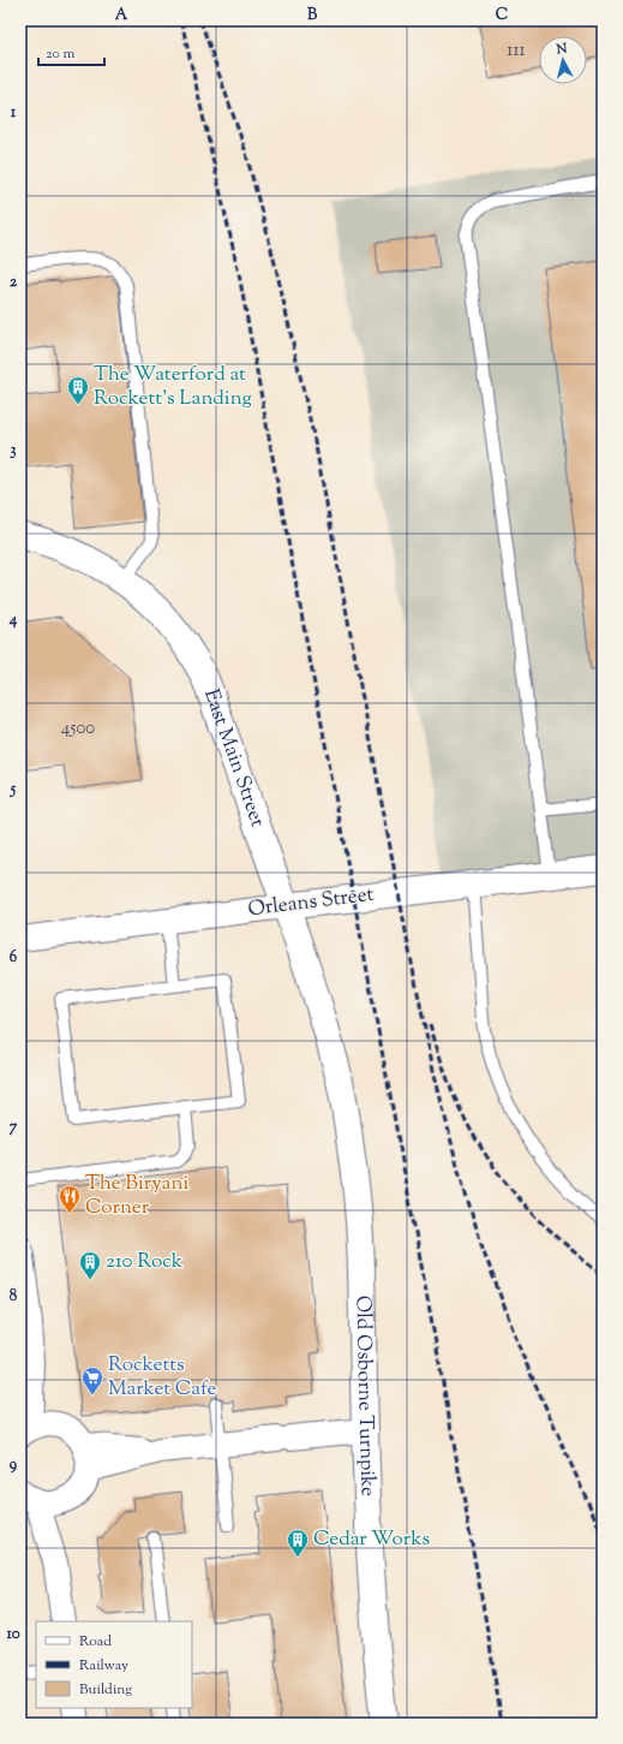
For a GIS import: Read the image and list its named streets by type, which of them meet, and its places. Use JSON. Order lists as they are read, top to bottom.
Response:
{
  "streets": {
    "main road": ["East Main Street", "Orleans Street", "Old Osborne Turnpike"]
  },
  "crossings": [
    ["East Main Street", "Orleans Street"],
    ["East Main Street", "Old Osborne Turnpike"]
  ],
  "places": {
    "building": ["The Waterford at Rockett's Landing", "210 Rock", "Cedar Works"],
    "restaurant": ["The Biryani Corner"],
    "supermarket": ["Rocketts Market Cafe"]
  },
  "house_numbers": ["111", "4500"],
  "legend": ["Road", "Railway", "Building"],
  "scale_bar": "20 m",
  "north": "top",
  "grid": {
    "columns": ["A", "B", "C"],
    "rows": [
      "1",
      "2",
      "3",
      "4",
      "5",
      "6",
      "7",
      "8",
      "9",
      "10"
    ]
  }
}
